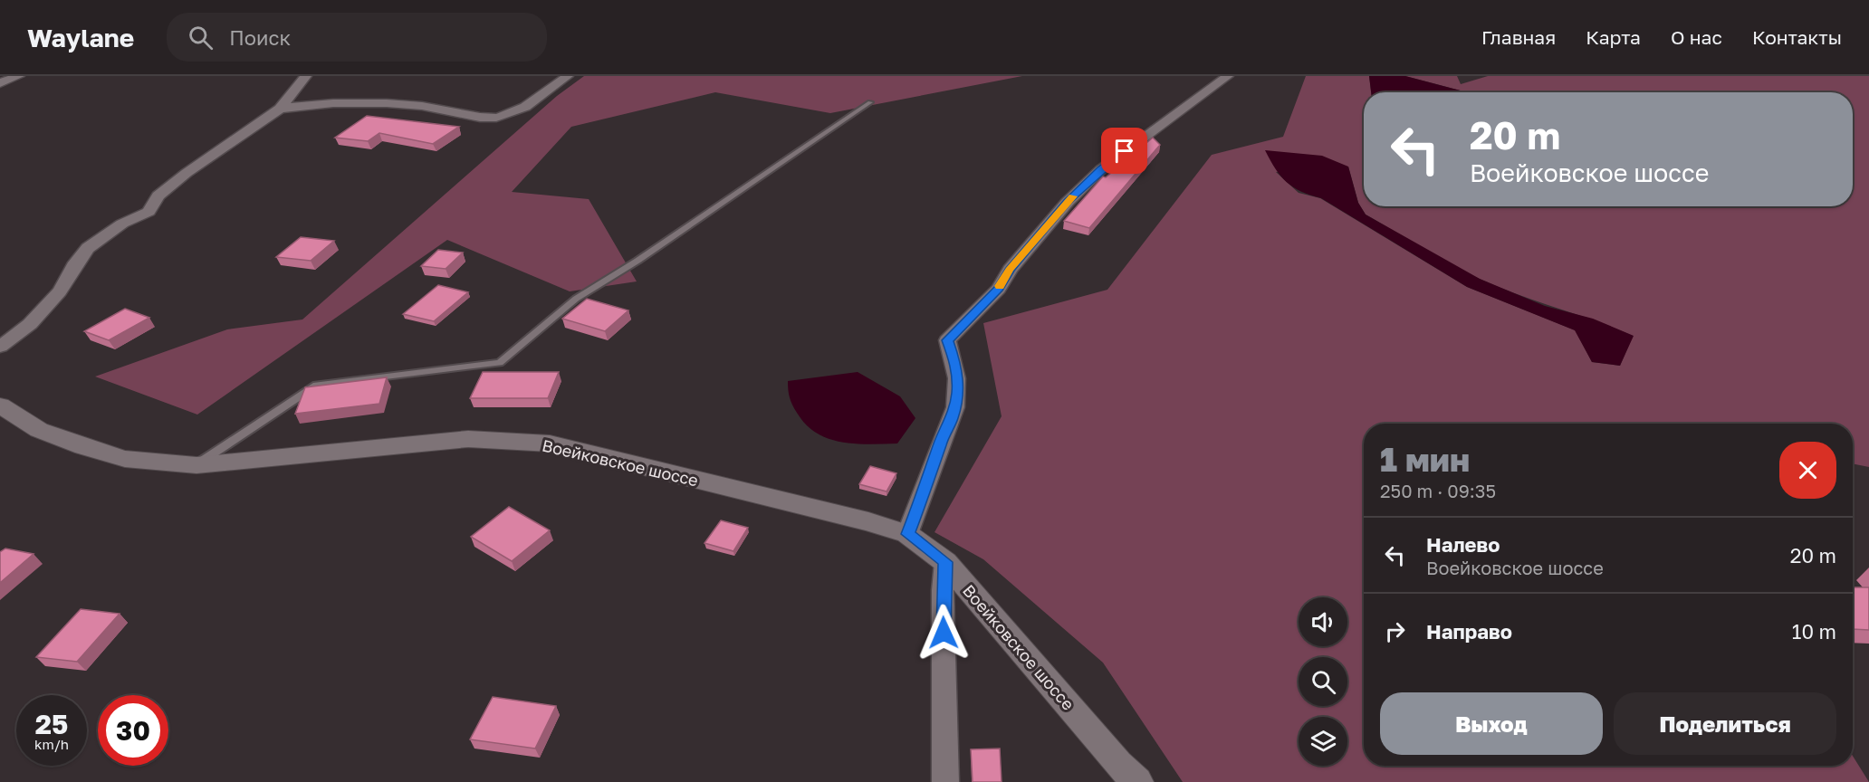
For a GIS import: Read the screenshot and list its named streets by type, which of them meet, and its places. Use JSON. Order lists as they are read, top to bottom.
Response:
{
  "streets": {
    "street": ["Воейковское шоссе"]
  },
  "page": {
    "header": "Waylane",
    "search": "Поиск",
    "nav": [
      "Главная",
      "Карта",
      "О нас",
      "Контакты"
    ],
    "turn": ["20 m", "Воейковское шоссе"],
    "heading": ["1 мин", "250 m · 09:35"],
    "list": [
      {
        "name": "Налево",
        "note": "Воейковское шоссе",
        "value": "20 m"
      },
      {
        "name": "Направо",
        "value": "10 m"
      }
    ],
    "buttons": ["Выход", "Поделиться"],
    "speed": "25 km/h",
    "limit": "30"
  }
}
